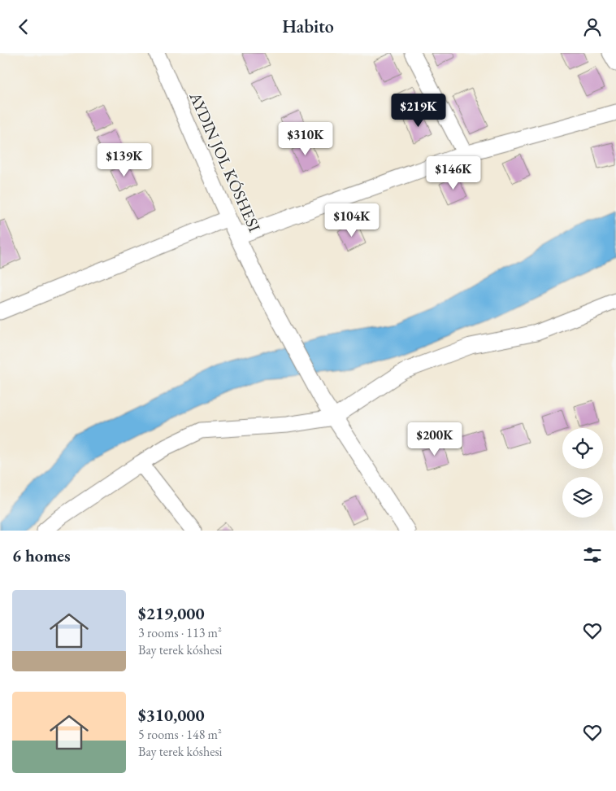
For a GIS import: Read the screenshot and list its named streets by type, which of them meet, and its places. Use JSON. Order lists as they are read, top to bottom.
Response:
{
  "page": {
    "header": "Habito",
    "price": [
      "$219K",
      "$310K",
      "$139K",
      "$146K",
      "$104K",
      "$200K"
    ],
    "heading": "6 homes",
    "list": [
      {
        "name": "$219,000",
        "note": "3 rooms · 113 m² · Bay terek kóshesi"
      },
      {
        "name": "$310,000",
        "note": "5 rooms · 148 m² · Bay terek kóshesi"
      }
    ]
  }
}
